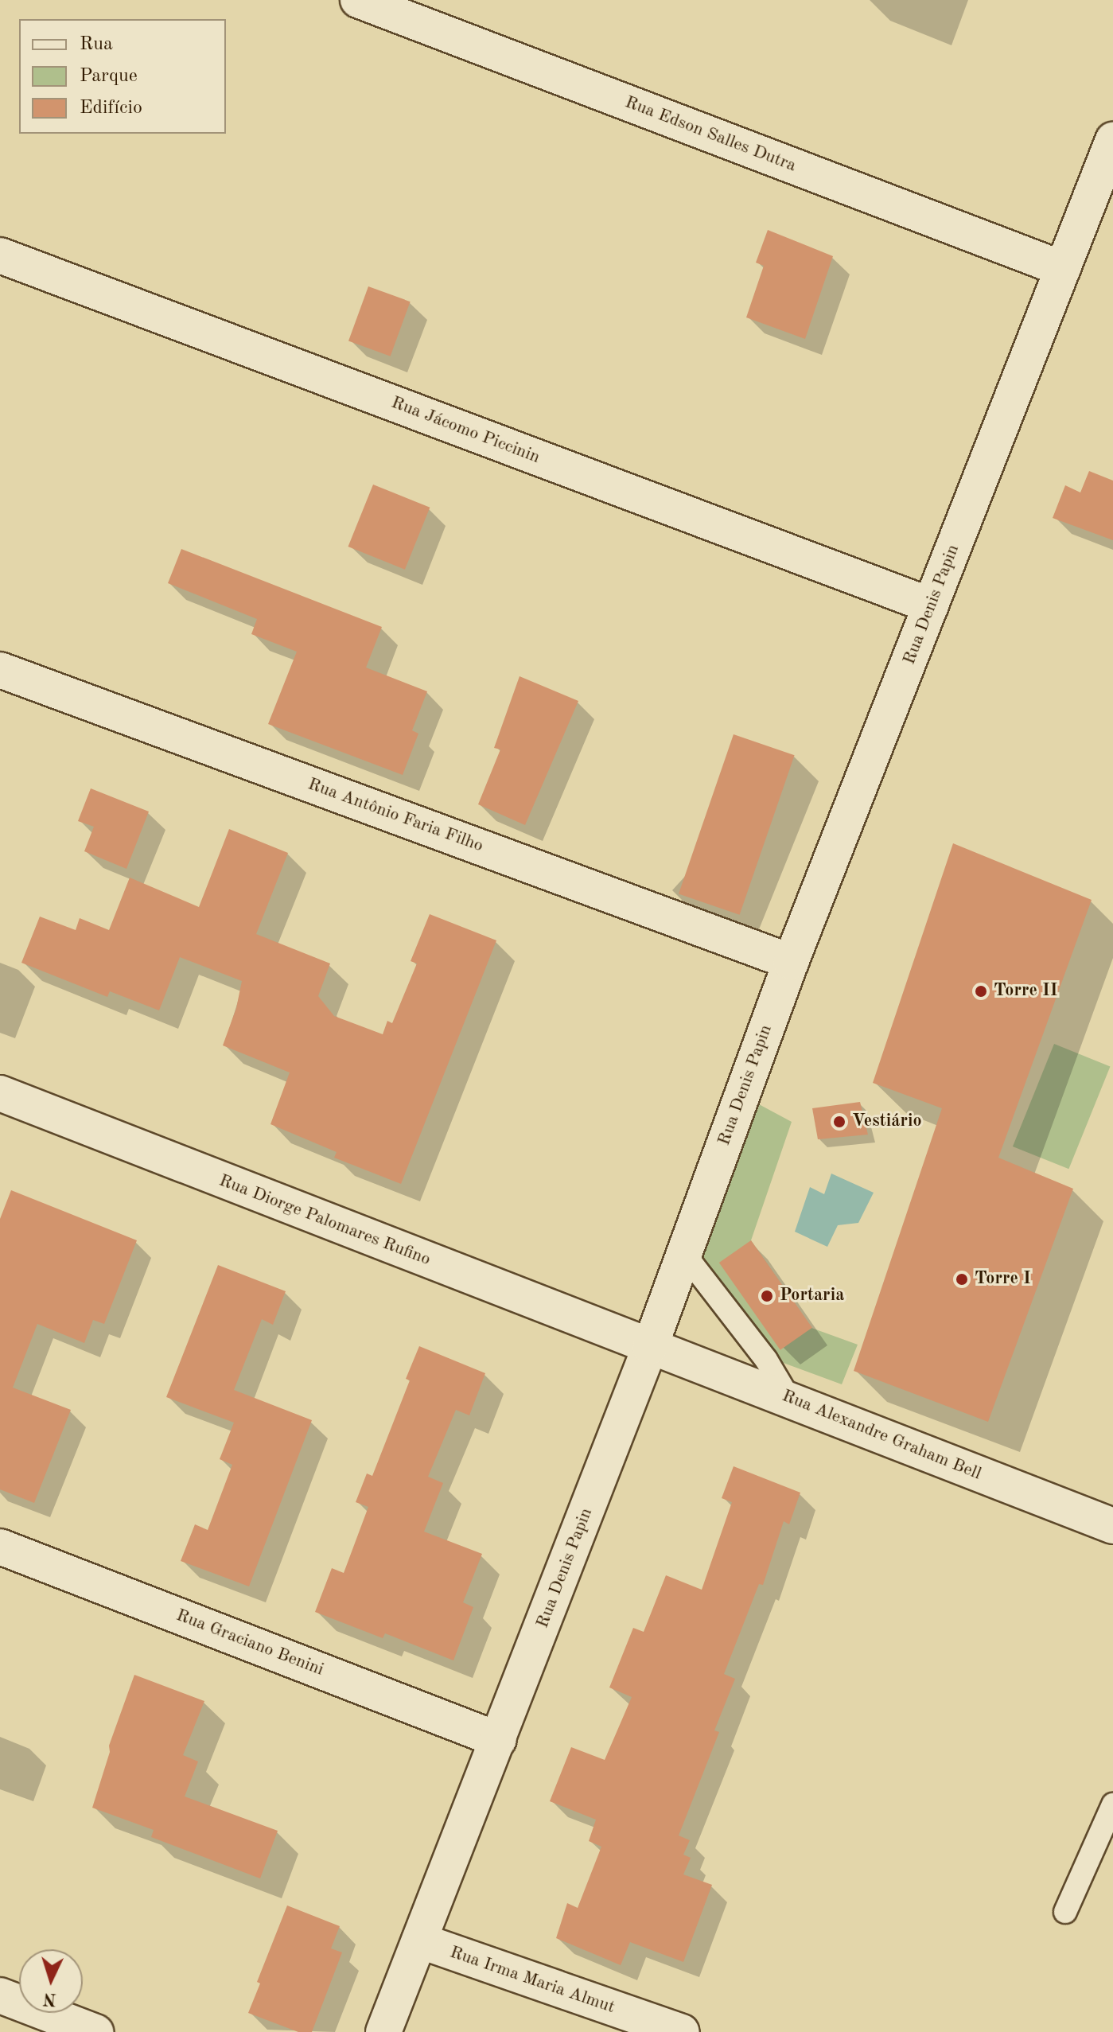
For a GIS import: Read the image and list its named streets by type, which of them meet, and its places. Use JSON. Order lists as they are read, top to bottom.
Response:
{
  "streets": {
    "street": [
      "Rua Edson Salles Dutra",
      "Rua Jácomo Piccinin",
      "Rua Denis Papin",
      "Rua Antônio Faria Filho",
      "Rua Diorge Palomares Rufino",
      "Rua Alexandre Graham Bell",
      "Rua Graciano Benini",
      "Rua Irma Maria Almut"
    ]
  },
  "crossings": [
    ["Rua Edson Salles Dutra", "Rua Denis Papin"],
    ["Rua Jácomo Piccinin", "Rua Denis Papin"],
    ["Rua Denis Papin", "Rua Antônio Faria Filho"],
    ["Rua Denis Papin", "Rua Diorge Palomares Rufino"],
    ["Rua Denis Papin", "Rua Alexandre Graham Bell"],
    ["Rua Denis Papin", "Rua Graciano Benini"],
    ["Rua Denis Papin", "Rua Irma Maria Almut"],
    ["Rua Diorge Palomares Rufino", "Rua Alexandre Graham Bell"]
  ],
  "places": [
    "Torre II",
    "Vestiário",
    "Torre I",
    "Portaria"
  ],
  "legend": ["Rua", "Parque", "Edifício"],
  "north": "bottom"
}
